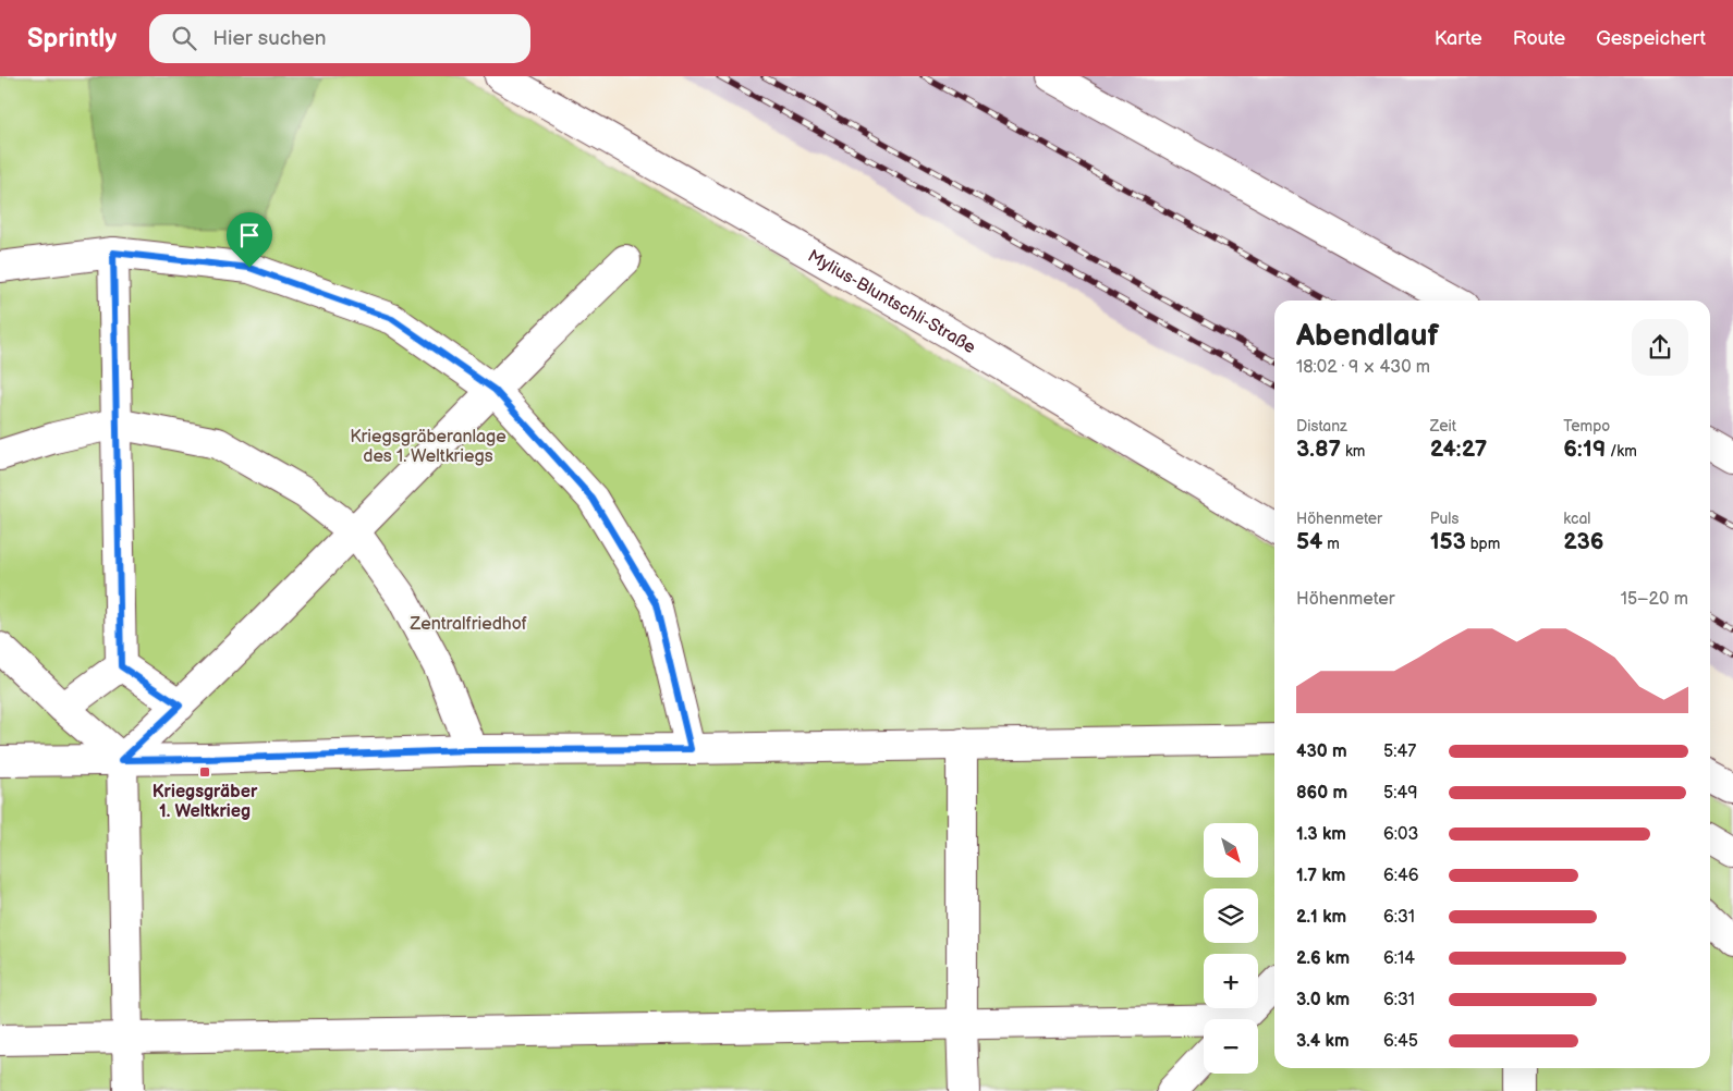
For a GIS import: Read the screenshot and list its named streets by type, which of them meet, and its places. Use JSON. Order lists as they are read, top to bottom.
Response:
{
  "streets": {
    "street": ["Mylius-Bluntschli-Straße"]
  },
  "parks": ["Kriegsgräberanlage des 1. Weltkriegs", "Zentralfriedhof"],
  "places": {
    "transit": ["Kriegsgräber 1. Weltkrieg"]
  },
  "north": "bottom right",
  "page": {
    "header": "Sprintly",
    "search": "Hier suchen",
    "nav": ["Karte", "Route", "Gespeichert"],
    "heading": ["Abendlauf", "18:02 · 9 × 430 m"],
    "stats": [
      ["Distanz", "3.87 km"],
      ["Zeit", "24:27"],
      ["Tempo", "6:19 /km"],
      ["Höhenmeter", "54 m"],
      ["Puls", "153 bpm"],
      ["kcal", "236"]
    ],
    "chart": ["Höhenmeter", "15–20 m"],
    "list": [
      {
        "name": "430 m",
        "note": "5:47"
      },
      {
        "name": "860 m",
        "note": "5:49"
      },
      {
        "name": "1.3 km",
        "note": "6:03"
      },
      {
        "name": "1.7 km",
        "note": "6:46"
      },
      {
        "name": "2.1 km",
        "note": "6:31"
      },
      {
        "name": "2.6 km",
        "note": "6:14"
      },
      {
        "name": "3.0 km",
        "note": "6:31"
      },
      {
        "name": "3.4 km",
        "note": "6:45"
      }
    ],
    "map_buttons": ["+", "−"]
  }
}
